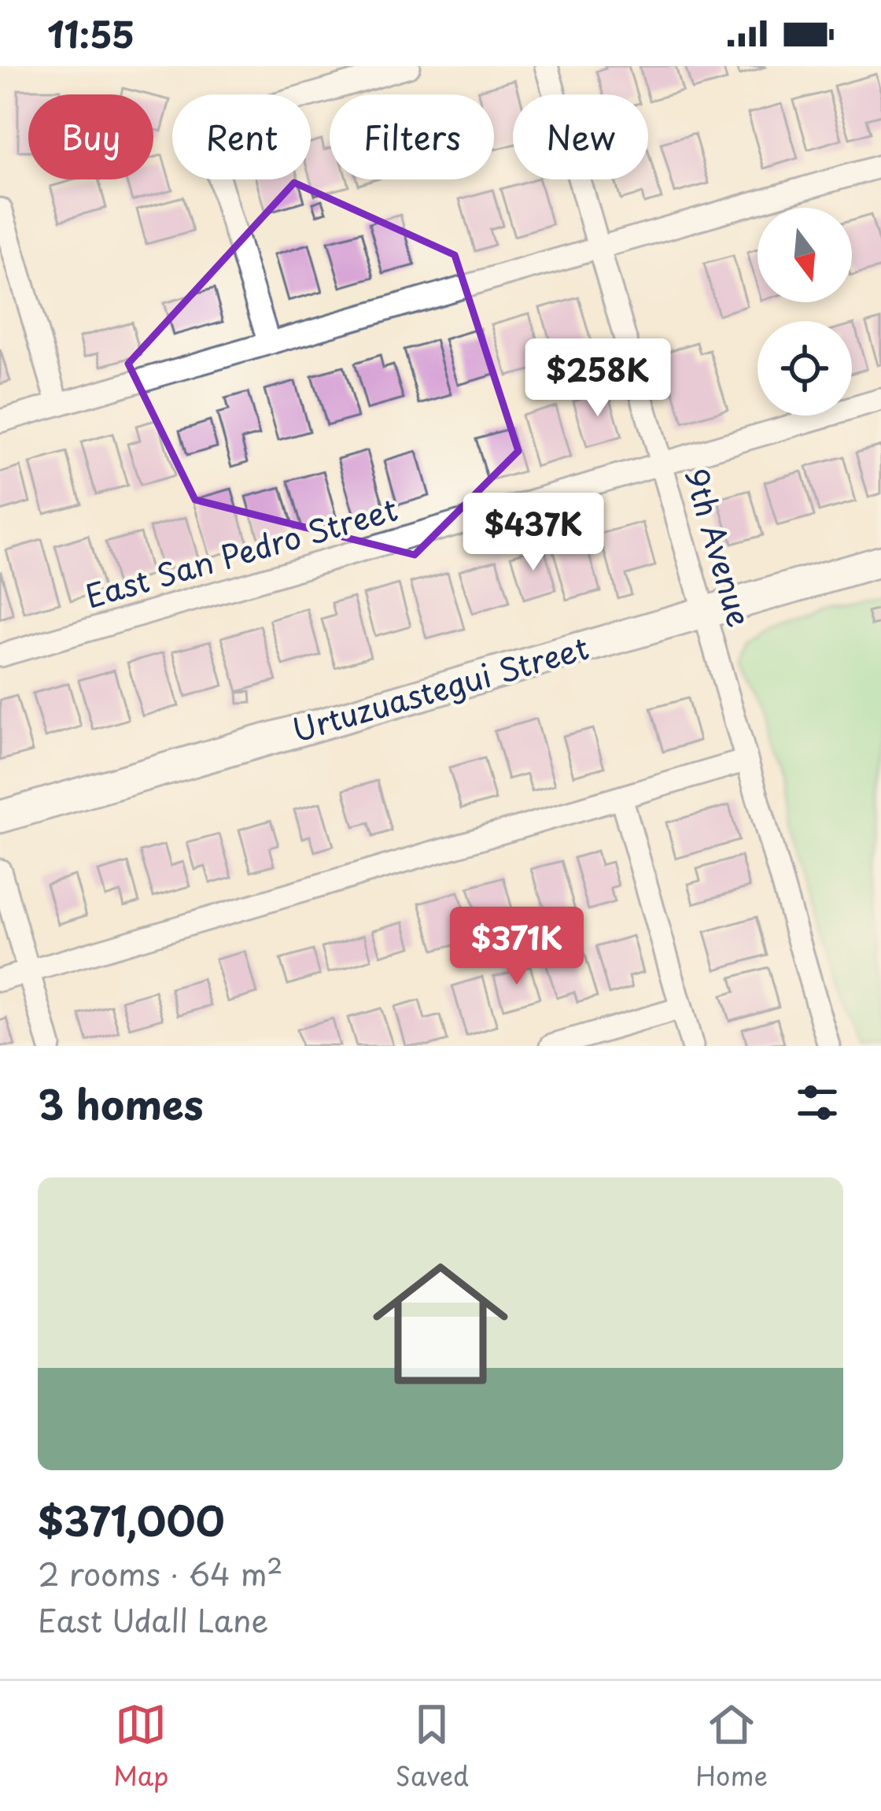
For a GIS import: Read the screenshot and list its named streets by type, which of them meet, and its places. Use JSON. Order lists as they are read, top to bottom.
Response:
{
  "streets": {
    "main road": ["Urtuzuastegui Street"],
    "street": ["9th Avenue", "East San Pedro Street"]
  },
  "crossings": [
    ["9th Avenue", "East San Pedro Street"],
    ["9th Avenue", "Urtuzuastegui Street"]
  ],
  "north": "bottom",
  "page": {
    "status": "11:55",
    "chip": [
      "Buy",
      "Rent",
      "Filters",
      "New"
    ],
    "price": ["$258K", "$437K", "$371K"],
    "heading": "3 homes",
    "list": [
      {
        "name": "$371,000",
        "note": "2 rooms · 64 m² · East Udall Lane"
      }
    ],
    "tabs": ["Map", "Saved", "Home"]
  }
}
